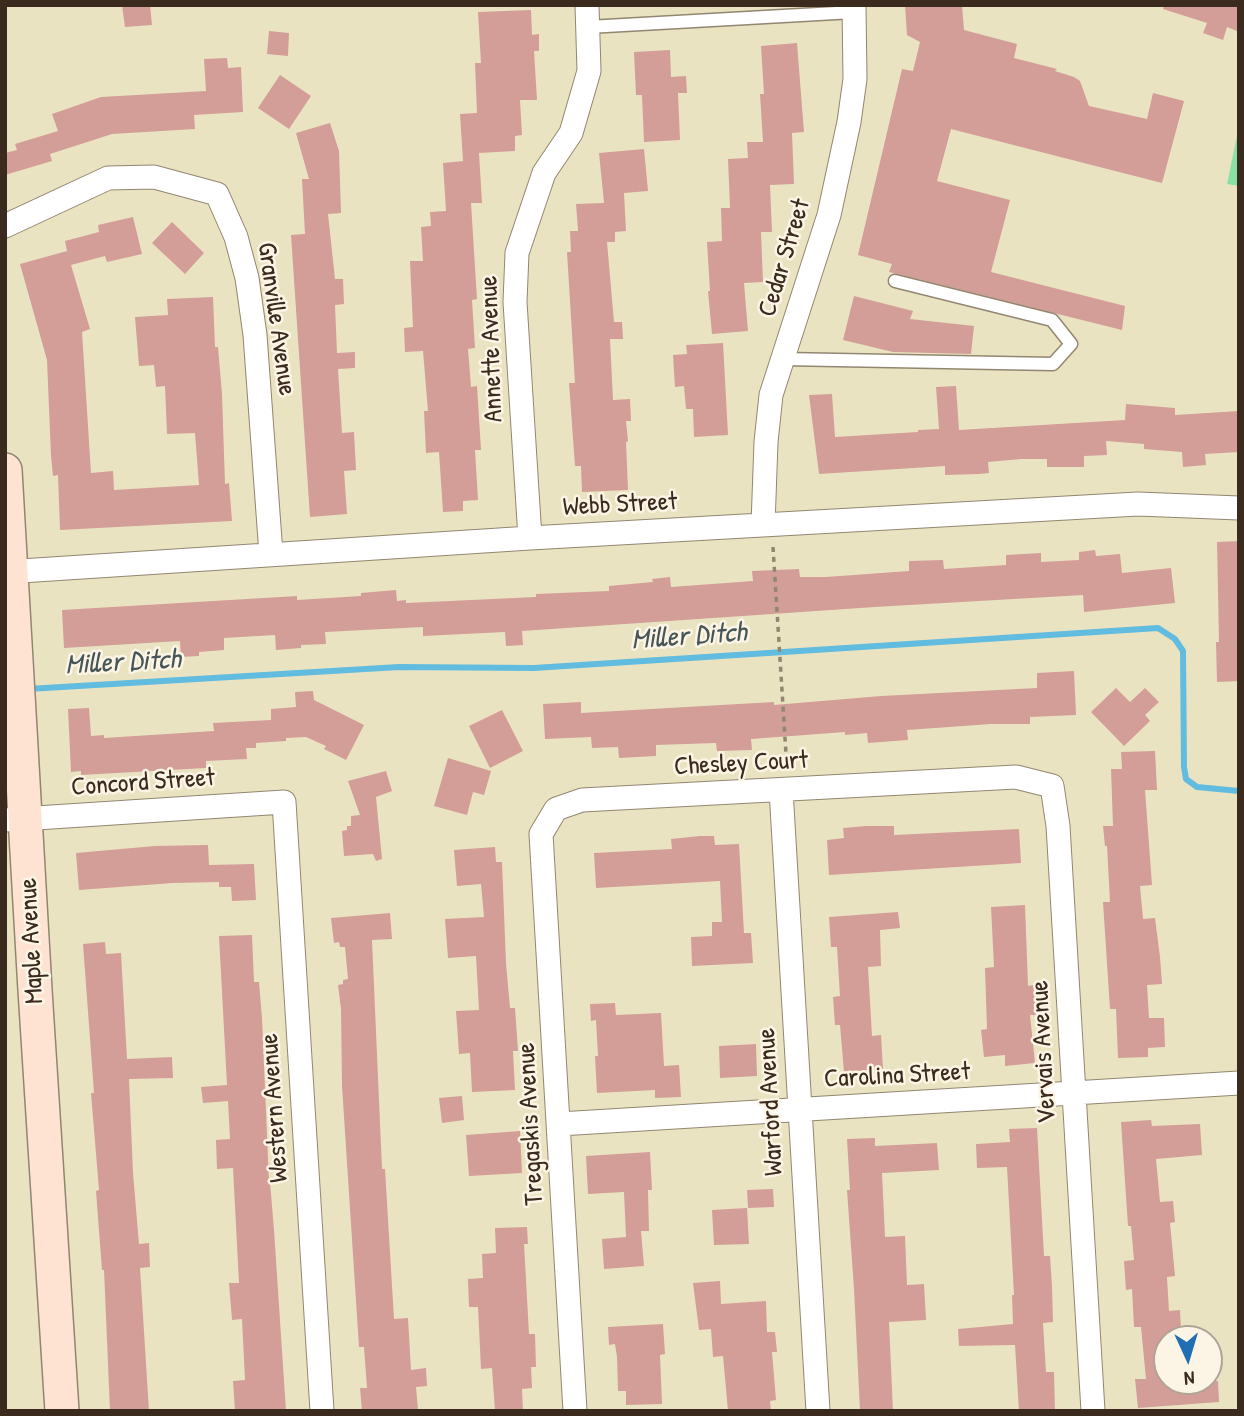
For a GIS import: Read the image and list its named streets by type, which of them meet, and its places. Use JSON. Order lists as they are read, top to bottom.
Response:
{
  "streets": {
    "street": [
      "Cedar Street",
      "Granville Avenue",
      "Annette Avenue",
      "Webb Street",
      "Chesley Court",
      "Concord Street",
      "Maple Avenue",
      "Vervais Avenue",
      "Carolina Street",
      "Warford Avenue",
      "Western Avenue",
      "Tregaskis Avenue"
    ]
  },
  "crossings": [
    ["Cedar Street", "Webb Street"],
    ["Granville Avenue", "Webb Street"],
    ["Annette Avenue", "Webb Street"],
    ["Webb Street", "Maple Avenue"],
    ["Chesley Court", "Vervais Avenue"],
    ["Chesley Court", "Warford Avenue"],
    ["Chesley Court", "Tregaskis Avenue"],
    ["Concord Street", "Maple Avenue"],
    ["Concord Street", "Western Avenue"],
    ["Vervais Avenue", "Carolina Street"],
    ["Carolina Street", "Warford Avenue"],
    ["Carolina Street", "Tregaskis Avenue"]
  ],
  "water": ["Miller Ditch"],
  "north": "bottom"
}
